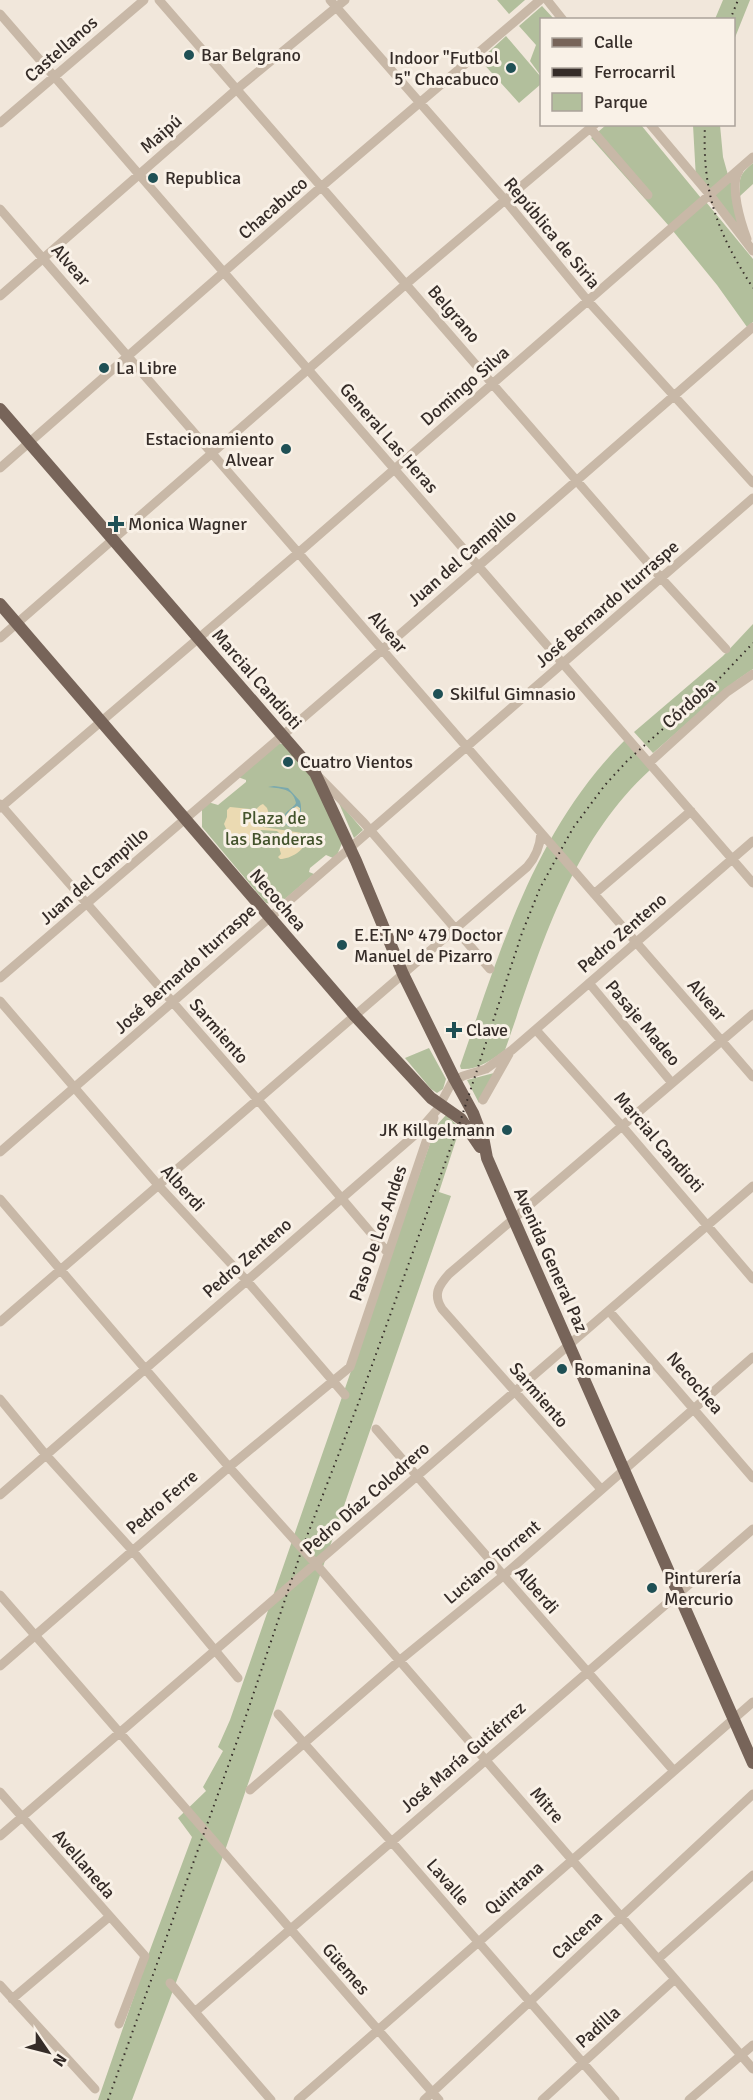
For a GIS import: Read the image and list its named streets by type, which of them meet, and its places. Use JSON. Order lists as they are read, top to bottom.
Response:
{
  "streets": {
    "main road": ["Marcial Candioti", "Necochea", "Avenida General Paz"],
    "street": [
      "Castellanos",
      "Maipú",
      "Chacabuco",
      "República de Siria",
      "Alvear",
      "Belgrano",
      "Domingo Silva",
      "General Las Heras",
      "Juan del Campillo",
      "José Bernardo Iturraspe",
      "Córdoba",
      "Pedro Zenteno",
      "Pasaje Madeo",
      "Sarmiento",
      "Alberdi",
      "Paso De Los Andes",
      "Pedro Díaz Colodrero",
      "Pedro Ferre",
      "Luciano Torrent",
      "José María Gutiérrez",
      "Mitre",
      "Avellaneda",
      "Lavalle",
      "Quintana",
      "Calcena",
      "Güemes",
      "Padilla"
    ]
  },
  "crossings": [
    ["Castellanos", "General Las Heras"],
    ["Maipú", "República de Siria"],
    ["Maipú", "Alvear"],
    ["Maipú", "Belgrano"],
    ["Maipú", "General Las Heras"],
    ["Chacabuco", "República de Siria"],
    ["Chacabuco", "Alvear"],
    ["Chacabuco", "Belgrano"],
    ["Chacabuco", "General Las Heras"],
    ["Chacabuco", "Marcial Candioti"],
    ["República de Siria", "Domingo Silva"],
    ["República de Siria", "Juan del Campillo"],
    ["Alvear", "Domingo Silva"],
    ["Alvear", "Juan del Campillo"],
    ["Alvear", "José Bernardo Iturraspe"],
    ["Alvear", "Pedro Zenteno"],
    ["Belgrano", "Domingo Silva"],
    ["Belgrano", "Juan del Campillo"],
    ["Belgrano", "José Bernardo Iturraspe"],
    ["Domingo Silva", "General Las Heras"],
    ["Domingo Silva", "Marcial Candioti"],
    ["Domingo Silva", "Necochea"],
    ["Domingo Silva", "Sarmiento"],
    ["General Las Heras", "Juan del Campillo"],
    ["General Las Heras", "José Bernardo Iturraspe"],
    ["General Las Heras", "Córdoba"],
    ["General Las Heras", "Pedro Zenteno"],
    ["Juan del Campillo", "Marcial Candioti"],
    ["Juan del Campillo", "Necochea"],
    ["Juan del Campillo", "Sarmiento"],
    ["José Bernardo Iturraspe", "Marcial Candioti"],
    ["José Bernardo Iturraspe", "Necochea"],
    ["José Bernardo Iturraspe", "Sarmiento"],
    ["José Bernardo Iturraspe", "Alberdi"],
    ["José Bernardo Iturraspe", "Avenida General Paz"],
    ["Marcial Candioti", "Pedro Zenteno"],
    ["Marcial Candioti", "Avenida General Paz"],
    ["Marcial Candioti", "Pedro Díaz Colodrero"],
    ["Necochea", "Pedro Zenteno"],
    ["Necochea", "Paso De Los Andes"],
    ["Necochea", "Avenida General Paz"],
    ["Necochea", "Pedro Díaz Colodrero"],
    ["Necochea", "Luciano Torrent"],
    ["Pedro Zenteno", "Pasaje Madeo"],
    ["Pedro Zenteno", "Sarmiento"],
    ["Pedro Zenteno", "Alberdi"],
    ["Pedro Zenteno", "Paso De Los Andes"],
    ["Pedro Zenteno", "Avenida General Paz"],
    ["Pedro Zenteno", "Mitre"],
    ["Sarmiento", "Paso De Los Andes"],
    ["Sarmiento", "Avenida General Paz"],
    ["Sarmiento", "Pedro Díaz Colodrero"],
    ["Sarmiento", "Luciano Torrent"],
    ["Alberdi", "Pedro Díaz Colodrero"],
    ["Alberdi", "Pedro Ferre"],
    ["Alberdi", "Luciano Torrent"],
    ["Alberdi", "José María Gutiérrez"],
    ["Alberdi", "Quintana"],
    ["Paso De Los Andes", "Pedro Ferre"],
    ["Avenida General Paz", "Pedro Díaz Colodrero"],
    ["Avenida General Paz", "Luciano Torrent"],
    ["Avenida General Paz", "José María Gutiérrez"],
    ["Avenida General Paz", "Quintana"],
    ["Pedro Díaz Colodrero", "Mitre"],
    ["Pedro Díaz Colodrero", "Avellaneda"],
    ["Pedro Díaz Colodrero", "Güemes"],
    ["Pedro Ferre", "Mitre"],
    ["Pedro Ferre", "Güemes"],
    ["Luciano Torrent", "Mitre"],
    ["Luciano Torrent", "Lavalle"],
    ["José María Gutiérrez", "Mitre"],
    ["José María Gutiérrez", "Lavalle"],
    ["José María Gutiérrez", "Güemes"],
    ["Mitre", "Quintana"],
    ["Mitre", "Calcena"],
    ["Mitre", "Padilla"],
    ["Lavalle", "Quintana"],
    ["Lavalle", "Calcena"],
    ["Lavalle", "Padilla"],
    ["Quintana", "Güemes"],
    ["Calcena", "Güemes"]
  ],
  "parks": ["Plaza de las Banderas"],
  "places": {
    "other": [
      "Bar Belgrano",
      "Indoor \"Futbol 5\" Chacabuco",
      "Republica",
      "La Libre",
      "Estacionamiento Alvear",
      "Skilful Gimnasio",
      "Cuatro Vientos",
      "E.E.T N° 479 Doctor Manuel de Pizarro",
      "JK Killgelmann",
      "Romanina",
      "Pinturería Mercurio"
    ],
    "health": ["Monica Wagner", "Clave"]
  },
  "legend": ["Calle", "Ferrocarril", "Parque"],
  "north": "bottom right"
}
